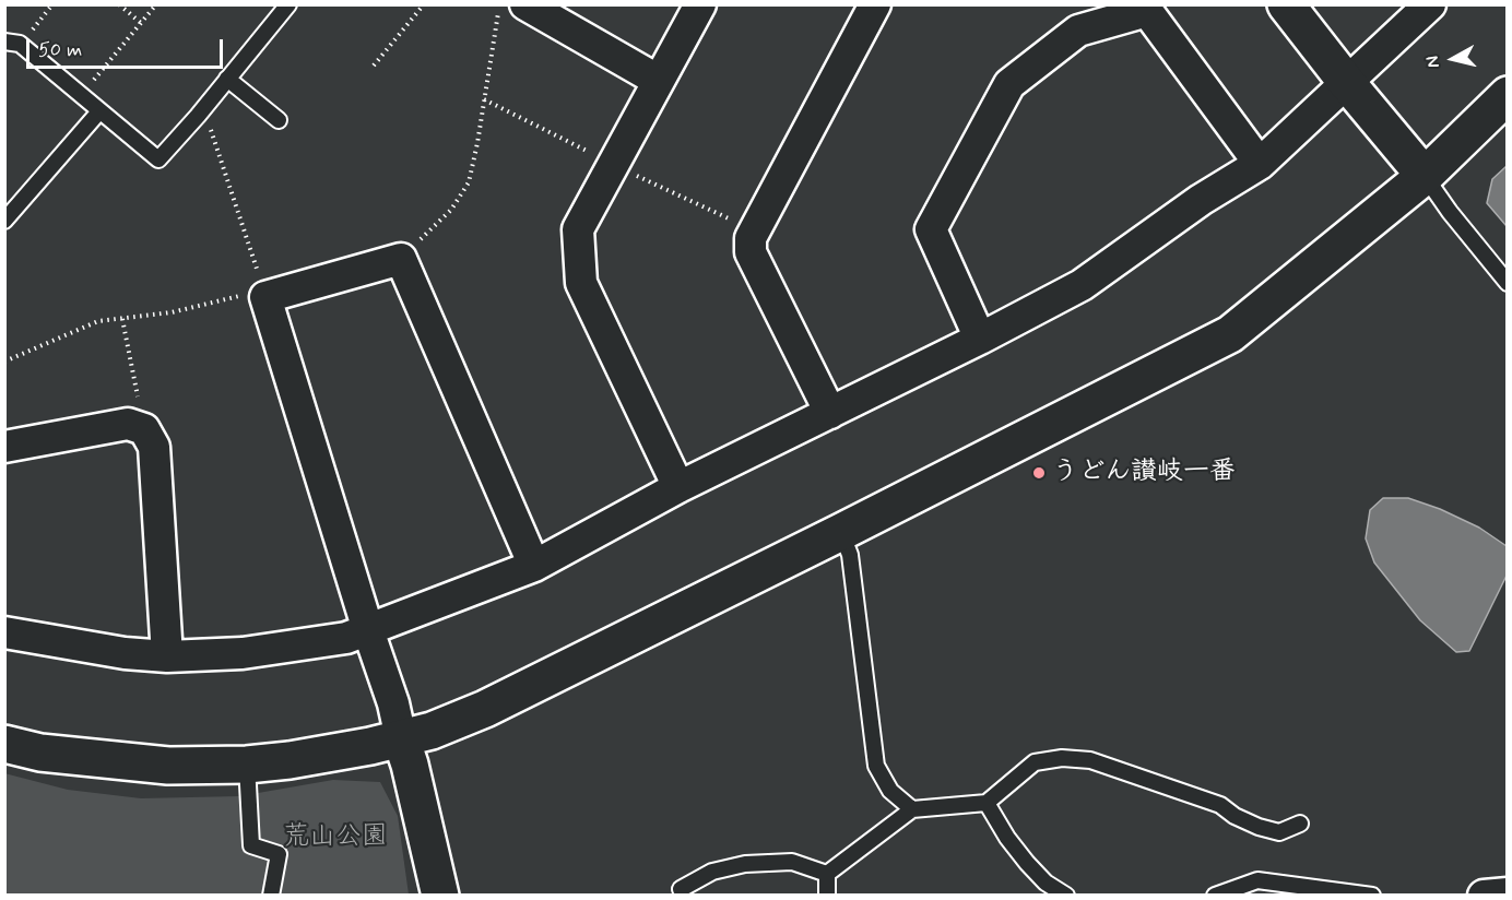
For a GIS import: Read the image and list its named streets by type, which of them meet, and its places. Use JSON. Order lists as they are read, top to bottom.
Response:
{
  "parks": ["荒山公園"],
  "places": ["うどん讃岐一番"],
  "scale_bar": "50 m",
  "north": "left"
}
